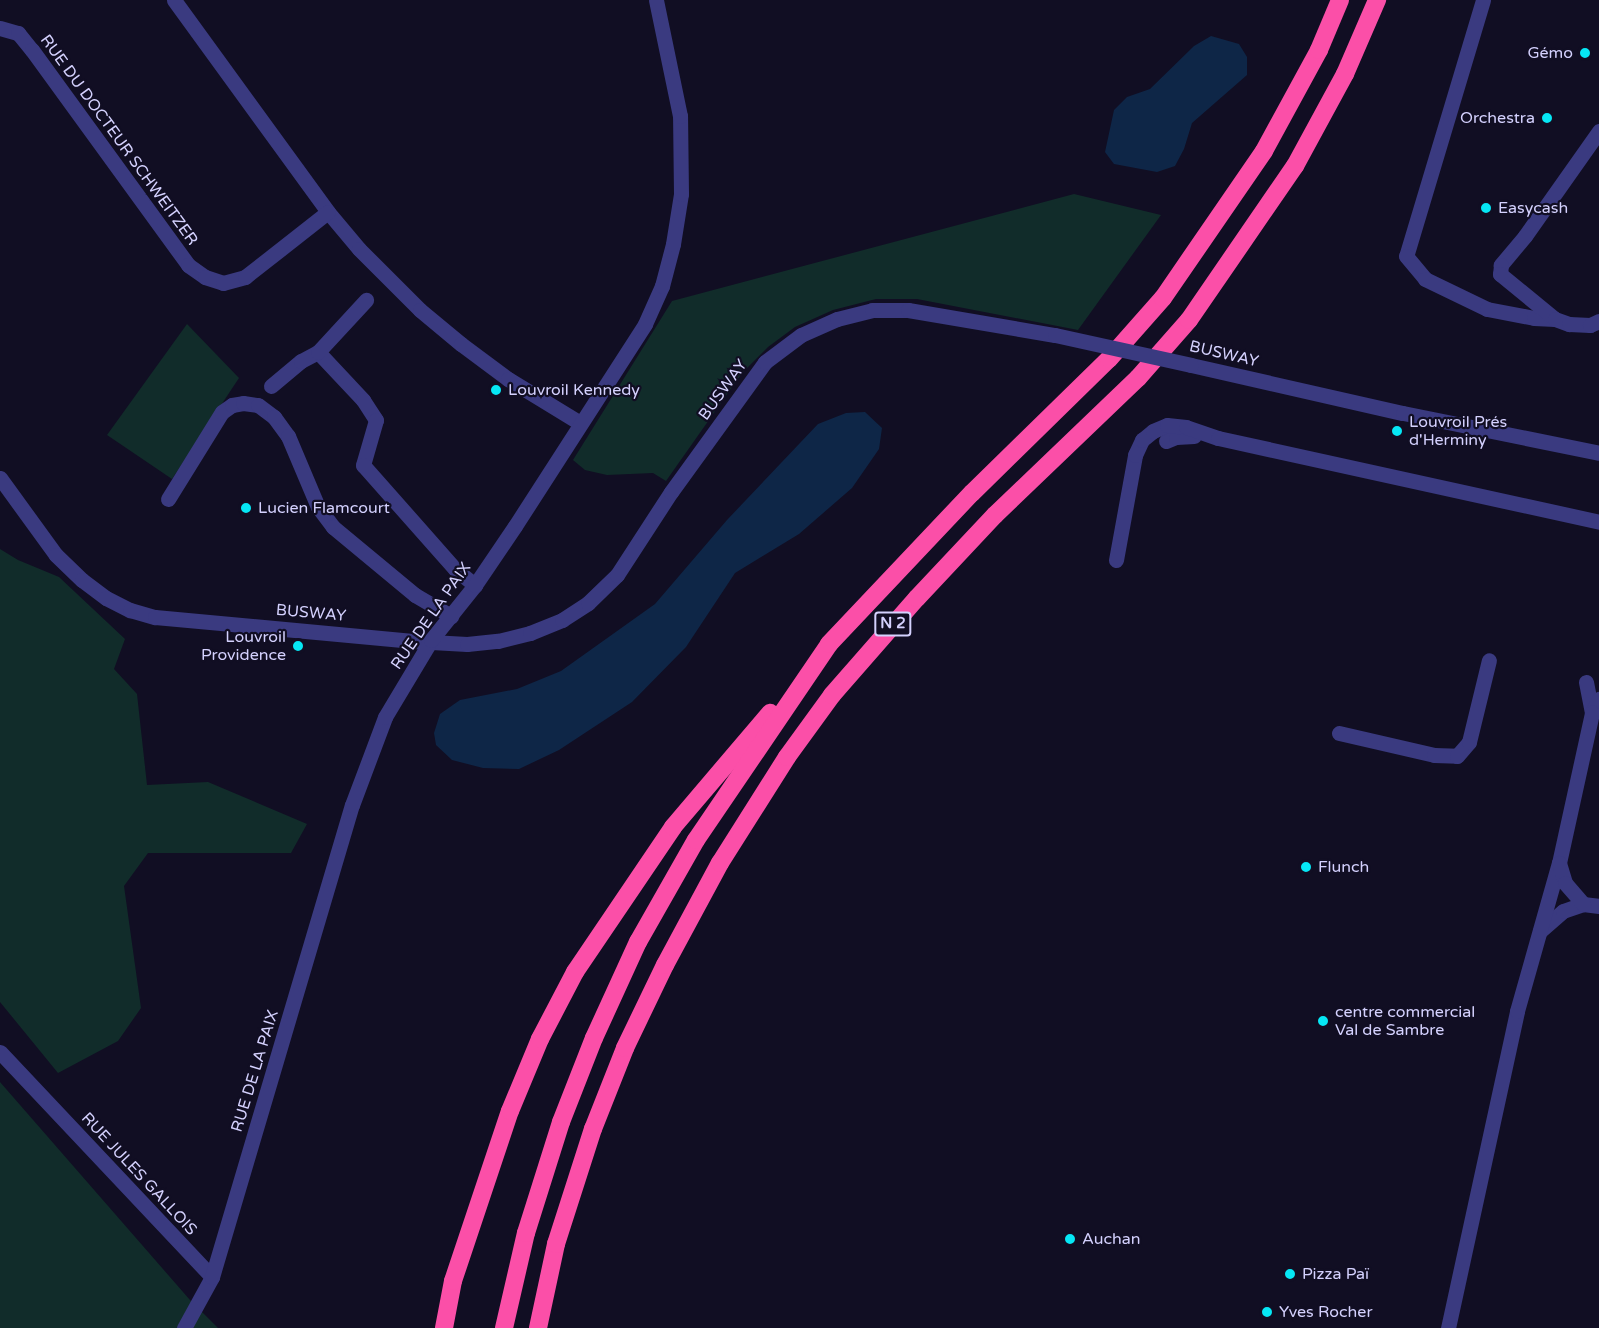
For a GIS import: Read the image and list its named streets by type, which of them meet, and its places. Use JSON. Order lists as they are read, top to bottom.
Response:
{
  "streets": {
    "highway": ["N 2"],
    "street": [
      "RUE DU DOCTEUR SCHWEITZER",
      "BUSWAY",
      "RUE DE LA PAIX",
      "RUE JULES GALLOIS"
    ]
  },
  "crossings": [
    ["BUSWAY", "RUE DE LA PAIX"],
    ["RUE DE LA PAIX", "RUE JULES GALLOIS"]
  ],
  "places": [
    "Gémo",
    "Orchestra",
    "Easycash",
    "Louvroil Kennedy",
    "Louvroil Prés d'Herminy",
    "Lucien Flamcourt",
    "Louvroil Providence",
    "Flunch",
    "centre commercial Val de Sambre",
    "Auchan",
    "Pizza Paï",
    "Yves Rocher"
  ]
}
